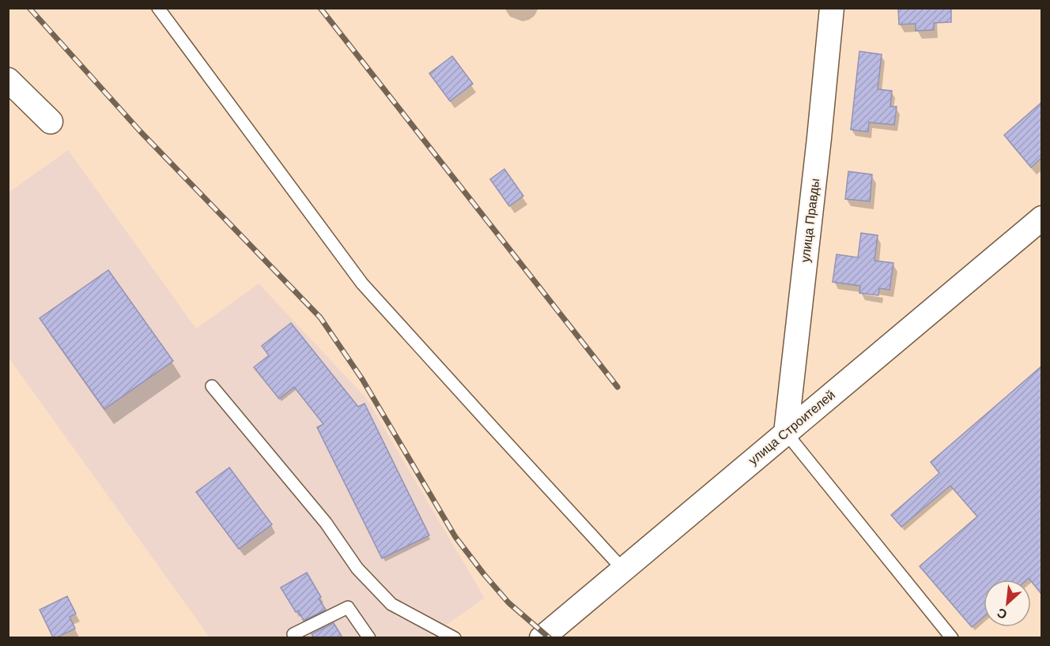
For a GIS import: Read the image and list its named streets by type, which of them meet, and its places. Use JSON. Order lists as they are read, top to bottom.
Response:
{
  "streets": {
    "street": ["улица Правды", "улица Строителей"]
  },
  "crossings": [
    ["улица Правды", "улица Строителей"]
  ],
  "north": "bottom left"
}
